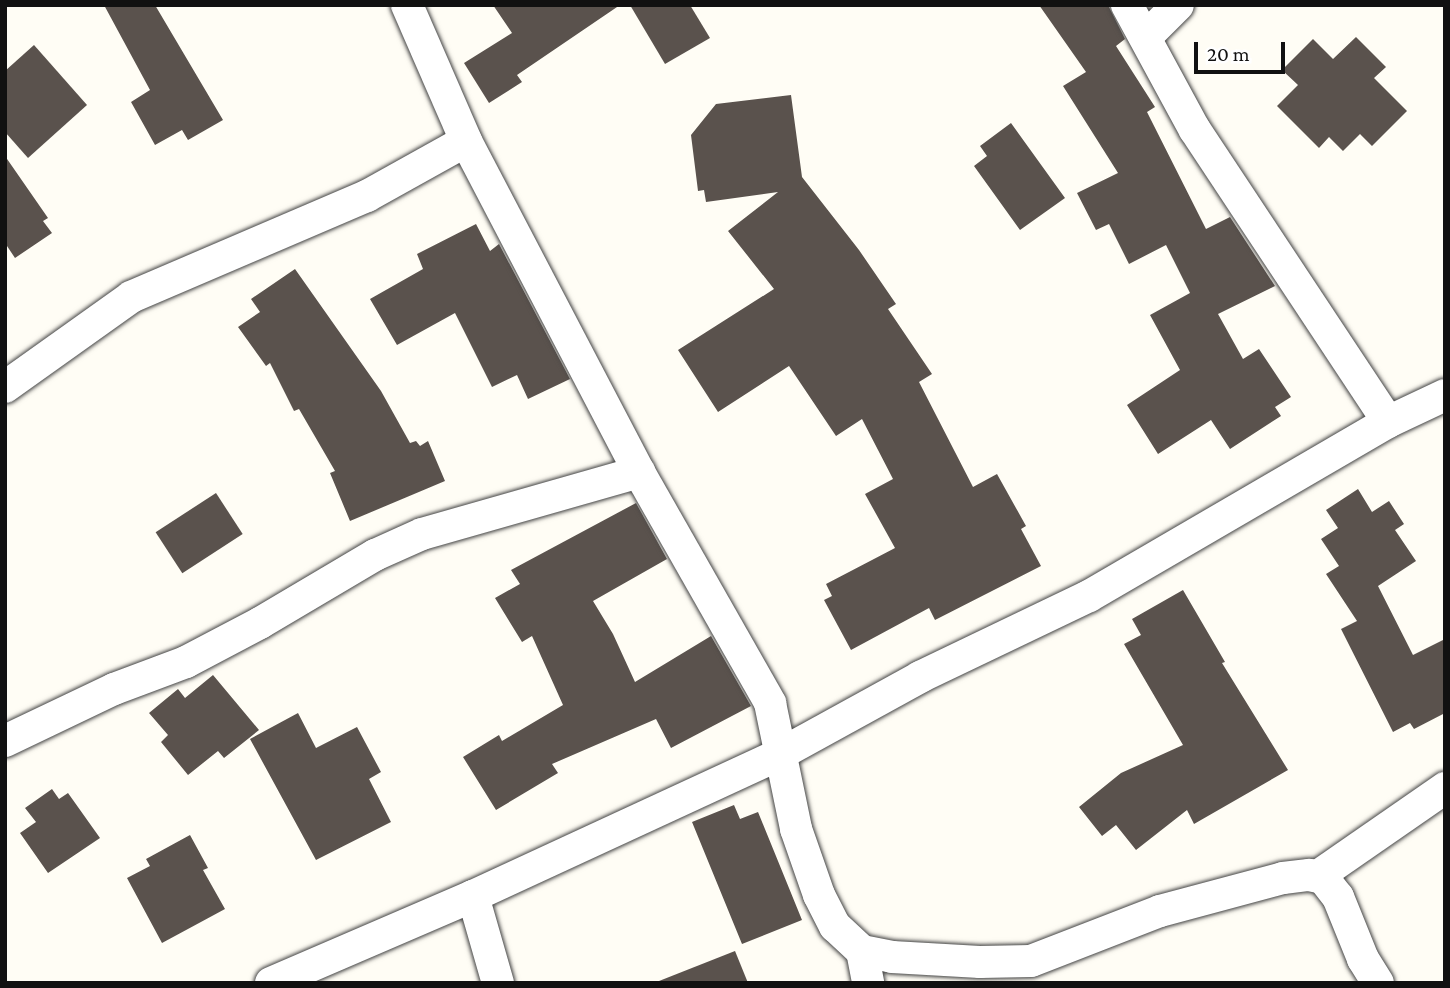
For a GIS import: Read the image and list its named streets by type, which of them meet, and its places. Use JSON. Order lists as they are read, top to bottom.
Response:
{
  "scale_bar": "20 m"
}
